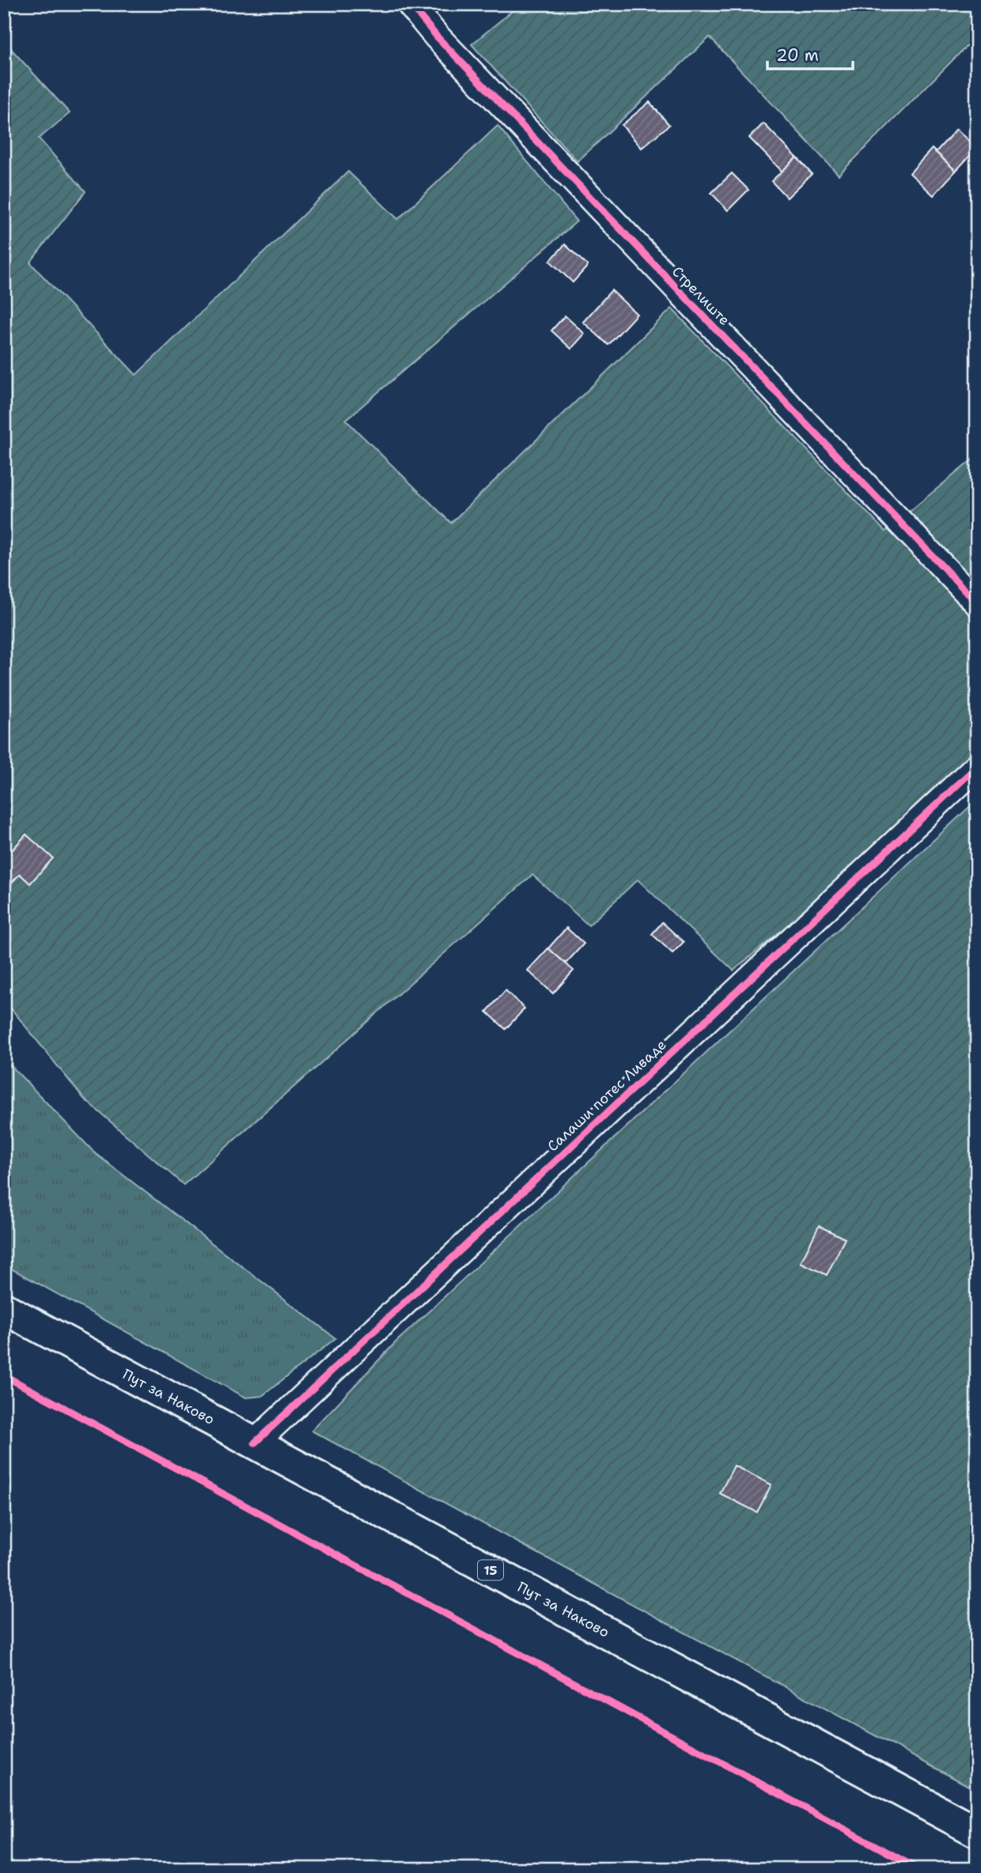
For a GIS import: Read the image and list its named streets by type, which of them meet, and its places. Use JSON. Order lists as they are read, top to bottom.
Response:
{
  "streets": {
    "main road": ["Пут за Наково", "15"],
    "street": ["Стрелиште", "Салаши потес Ливаде"]
  },
  "crossings": [
    ["Салаши потес Ливаде", "Пут за Наково"]
  ],
  "scale_bar": "20 m"
}
